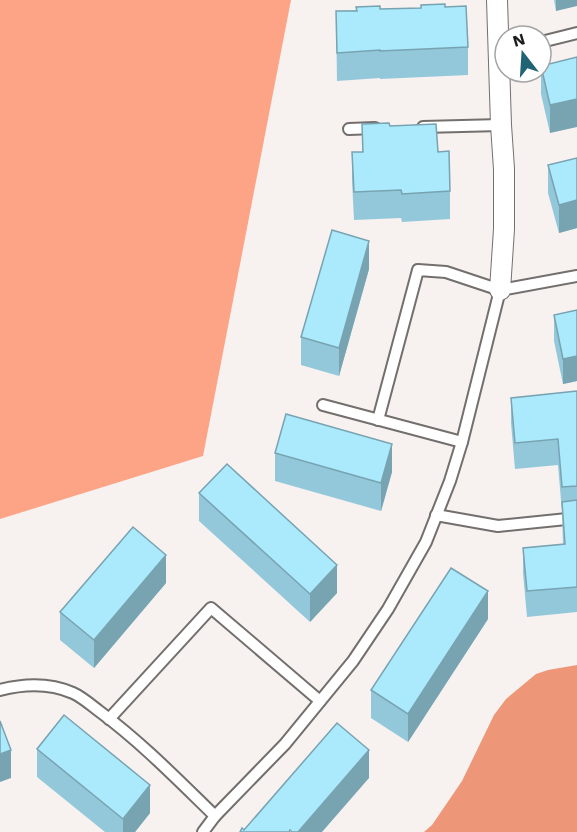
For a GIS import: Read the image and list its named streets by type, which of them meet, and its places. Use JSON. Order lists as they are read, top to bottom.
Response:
{
  "north": "top"
}
